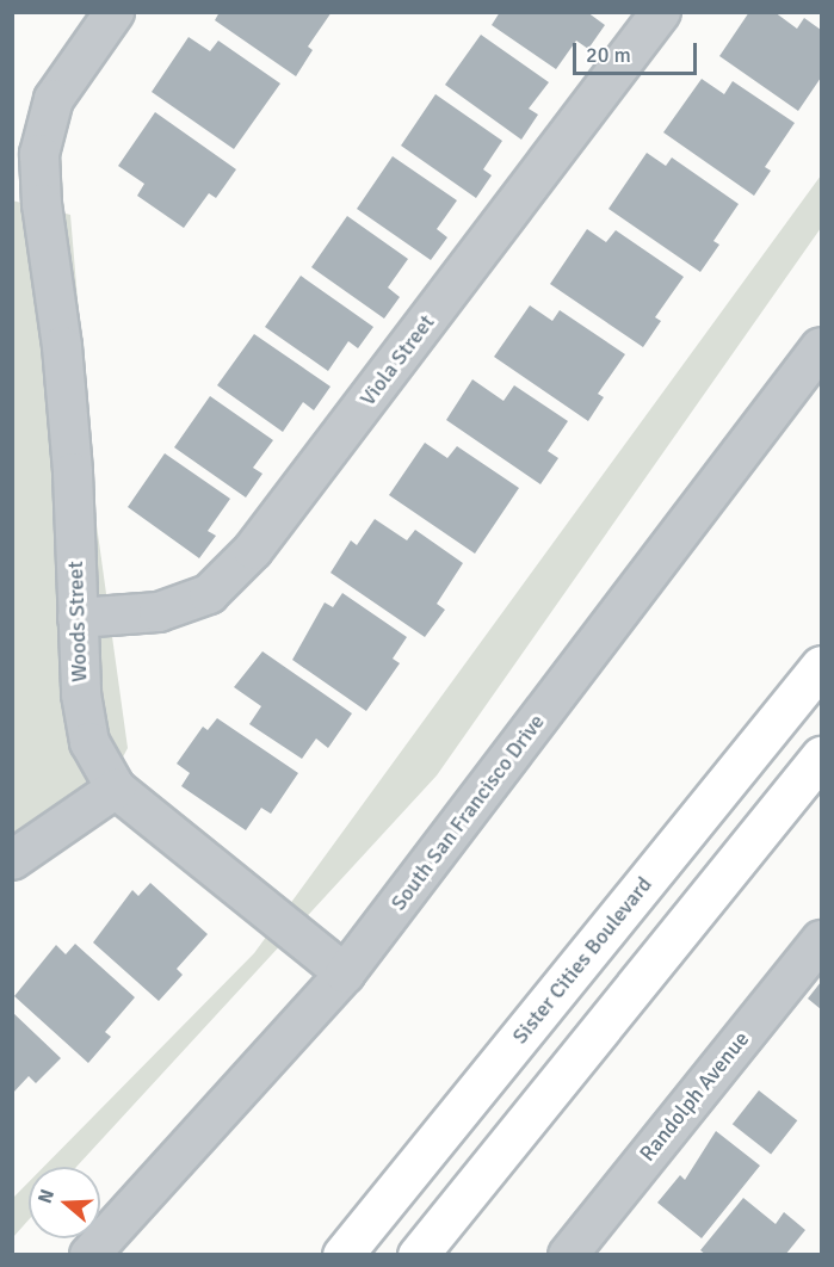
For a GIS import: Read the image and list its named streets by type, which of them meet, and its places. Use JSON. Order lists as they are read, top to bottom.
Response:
{
  "streets": {
    "main road": ["Sister Cities Boulevard"],
    "street": [
      "Viola Street",
      "Woods Street",
      "South San Francisco Drive",
      "Randolph Avenue"
    ]
  },
  "crossings": [
    ["Viola Street", "Woods Street"],
    ["Woods Street", "South San Francisco Drive"]
  ],
  "scale_bar": "20 m",
  "north": "left"
}
